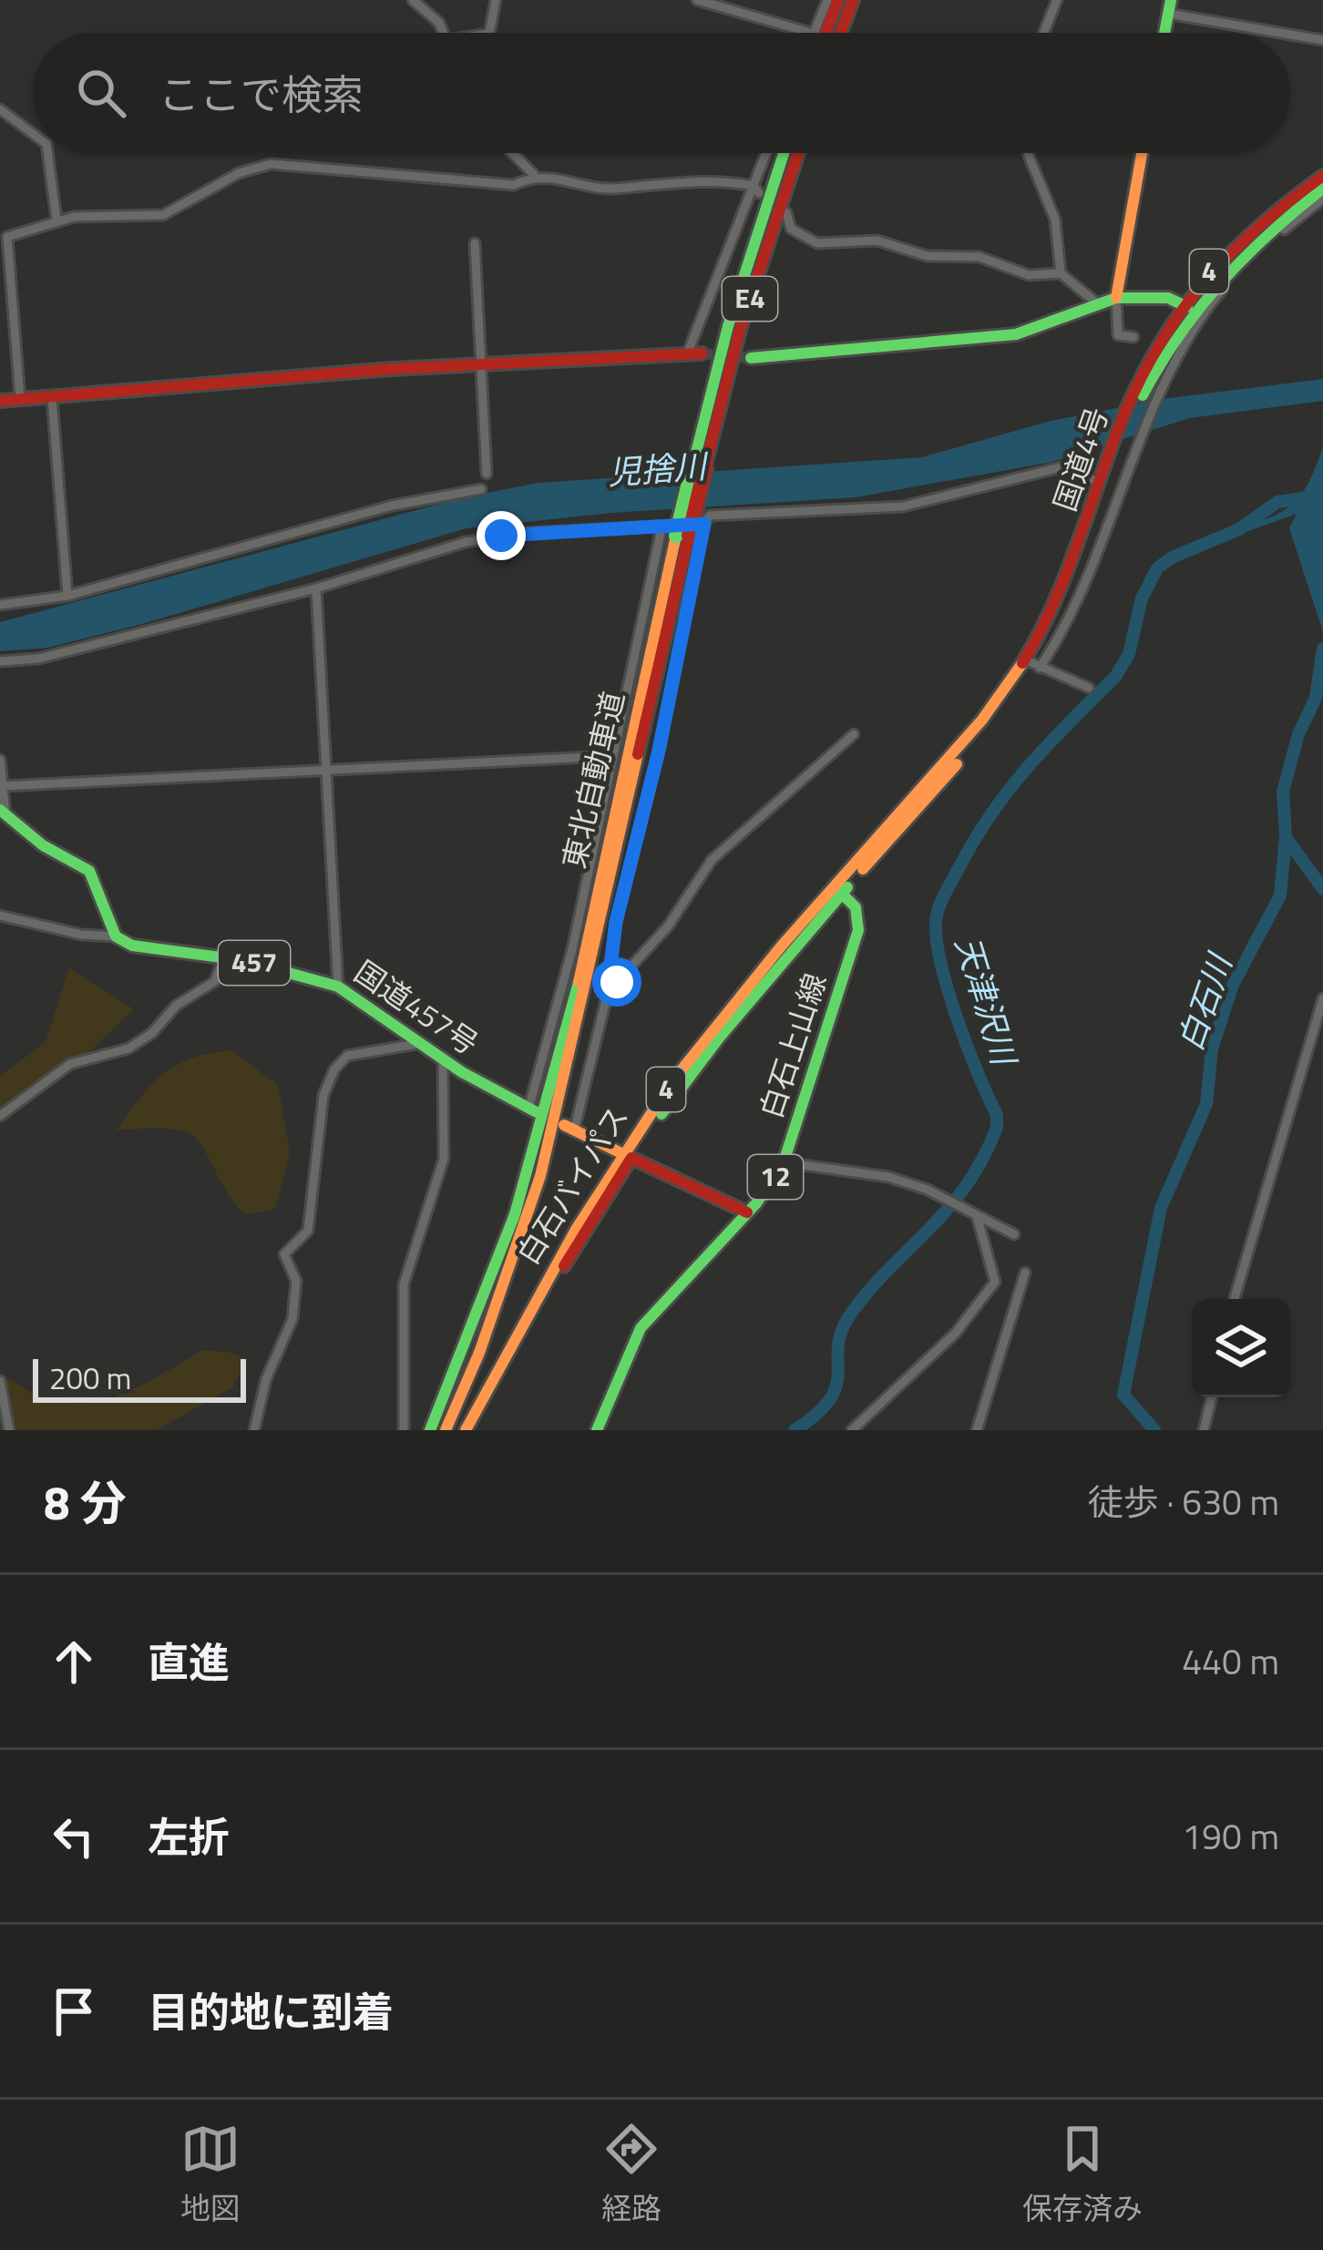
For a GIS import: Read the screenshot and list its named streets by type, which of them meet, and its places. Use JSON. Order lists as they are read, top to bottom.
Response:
{
  "streets": {
    "main road": [
      "4",
      "E4",
      "国道4号",
      "東北自動車道",
      "457",
      "国道457号",
      "白石上山線",
      "12",
      "白石バイパス"
    ]
  },
  "crossings": [
    ["国道4号", "白石バイパス"],
    ["白石上山線", "白石バイパス"]
  ],
  "water": ["児捨川", "天津沢川", "白石川"],
  "scale_bar": "200 m",
  "page": {
    "search": "ここで検索",
    "scale": "200 m",
    "heading": ["8 分", "徒歩 · 630 m"],
    "list": [
      ["直進", "440 m"],
      ["左折", "190 m"],
      "目的地に到着"
    ],
    "nav": ["地図", "経路", "保存済み"]
  }
}
